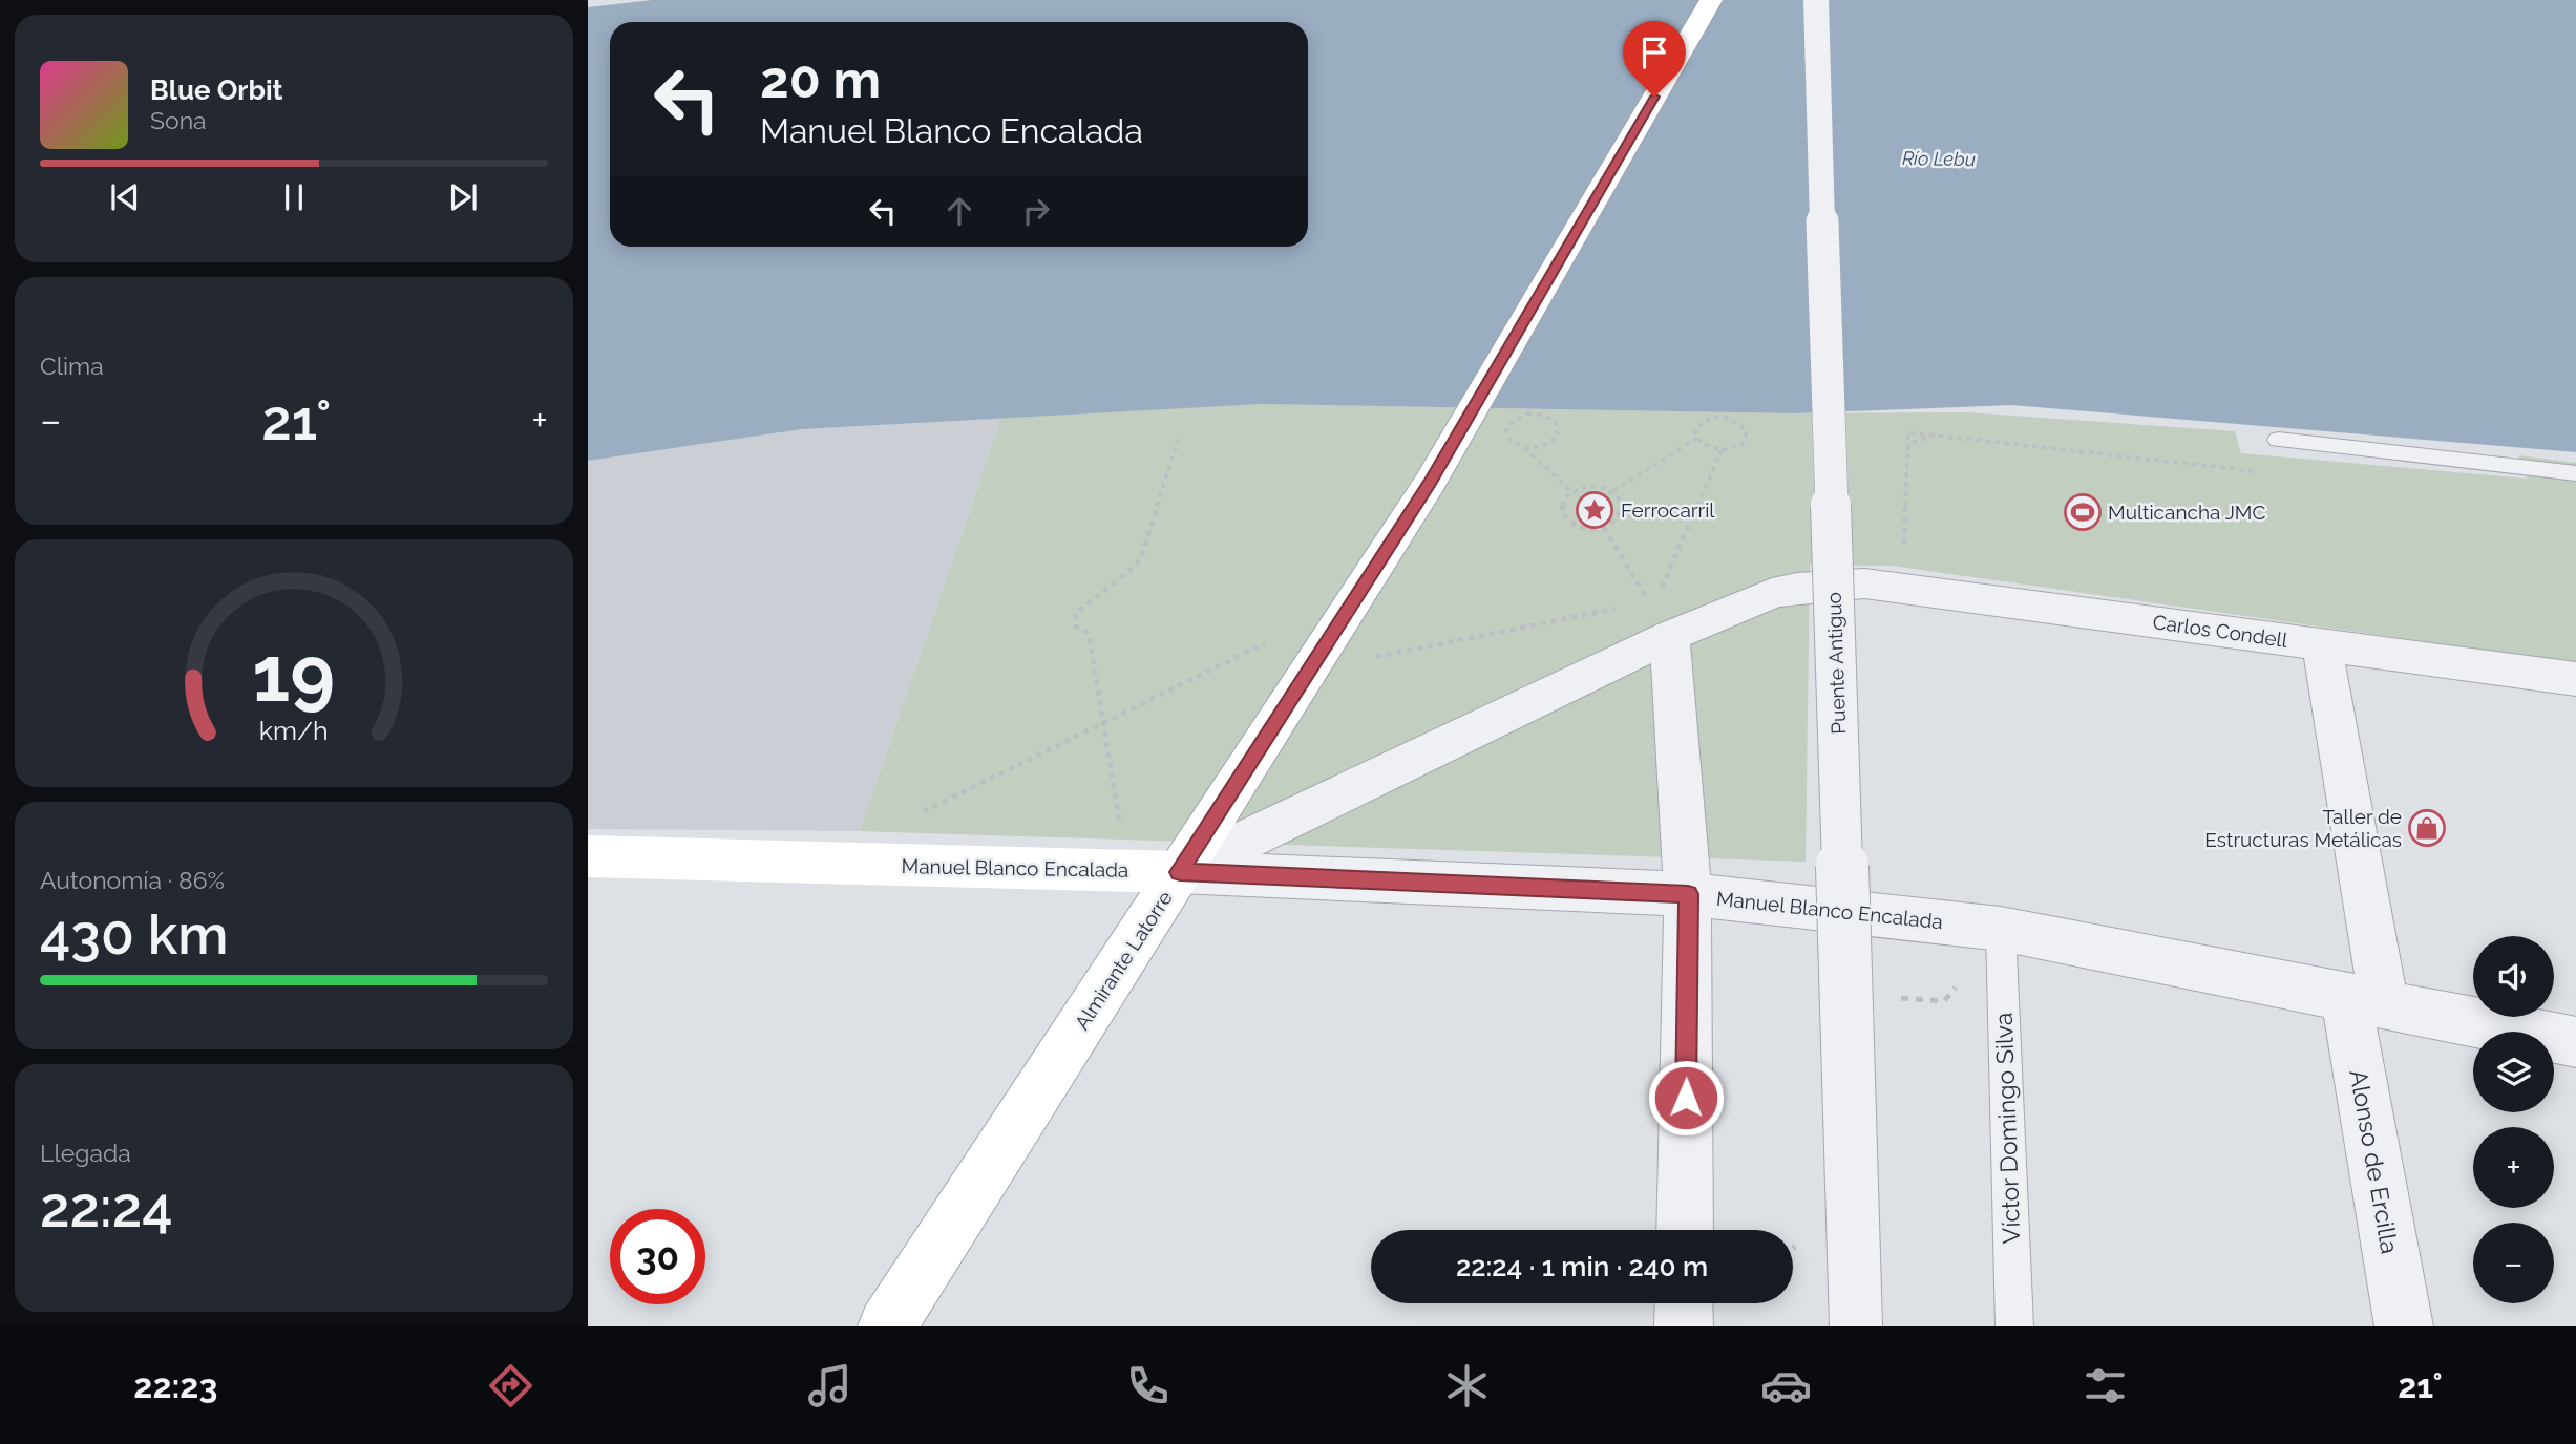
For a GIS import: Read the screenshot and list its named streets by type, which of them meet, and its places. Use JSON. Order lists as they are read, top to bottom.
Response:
{
  "streets": {
    "main road": ["Manuel Blanco Encalada", "Almirante Latorre"],
    "street": ["Carlos Condell", "Puente Antiguo", "Alonso de Ercilla"],
    "lane": ["Víctor Domingo Silva"]
  },
  "crossings": [
    ["Carlos Condell", "Manuel Blanco Encalada"],
    ["Carlos Condell", "Almirante Latorre"],
    ["Carlos Condell", "Alonso de Ercilla"],
    ["Manuel Blanco Encalada", "Almirante Latorre"],
    ["Manuel Blanco Encalada", "Víctor Domingo Silva"],
    ["Manuel Blanco Encalada", "Alonso de Ercilla"]
  ],
  "water": ["Río Lebu"],
  "places": {
    "place": ["Ferrocarril"],
    "sports": ["Multicancha JMC"],
    "shop": ["Taller de Estructuras Metálicas"]
  },
  "page": {
    "turn": ["20 m", "Manuel Blanco Encalada"],
    "song": ["Blue Orbit", "Sona"],
    "tile": [
      "Clima",
      ["Autonomía · 86%", "430 km"],
      ["Llegada", "22:24"]
    ],
    "heat": ["−", "21°", "+"],
    "map_buttons": ["+", "−"],
    "limit": "30",
    "trip": "22:24 · 1 min · 240 m",
    "tabs": ["22:23", "21°"],
    "gauge": ["19", "km/h"]
  }
}
